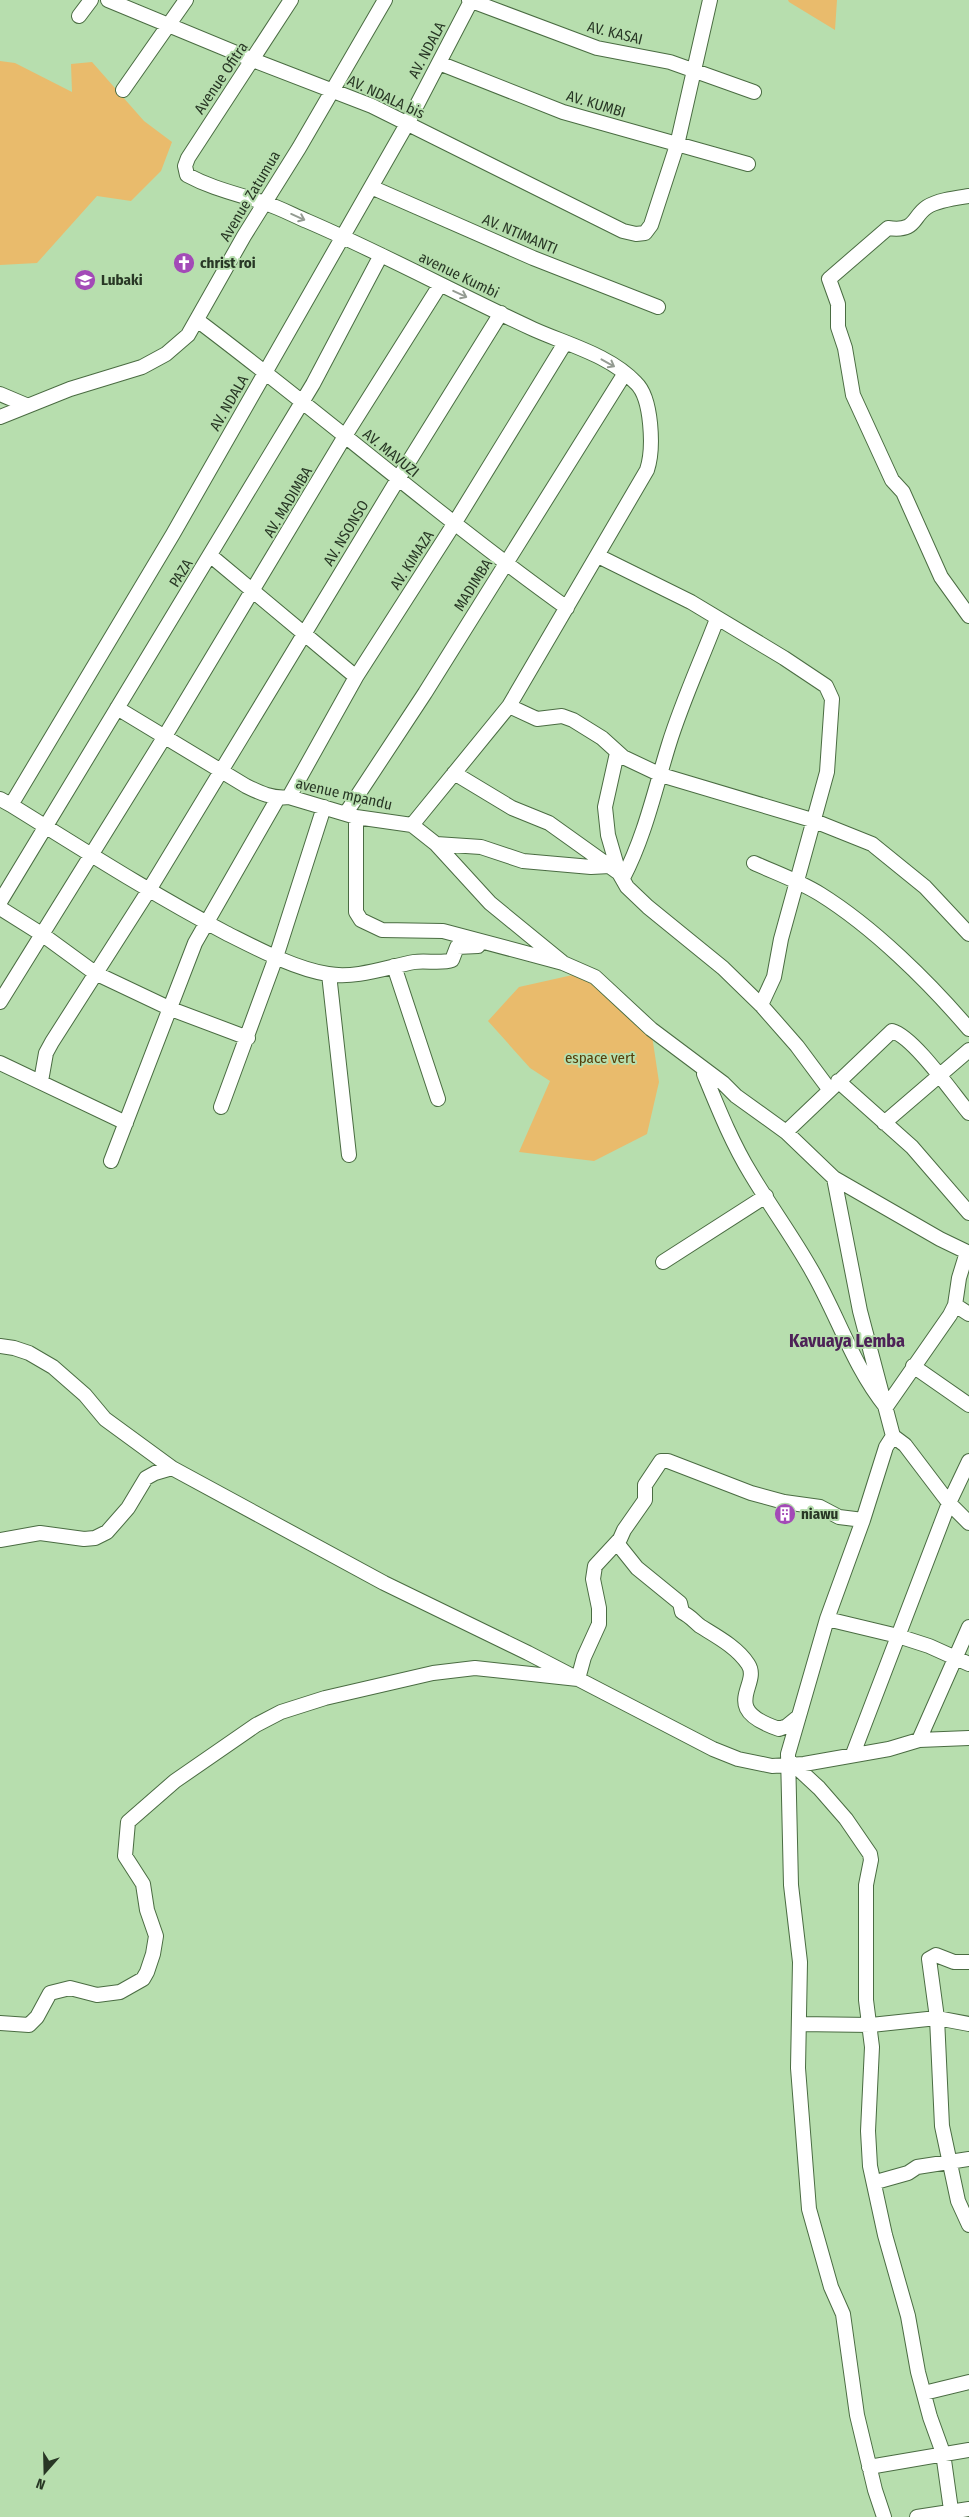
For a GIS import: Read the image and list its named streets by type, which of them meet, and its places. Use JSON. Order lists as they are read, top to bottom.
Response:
{
  "streets": {
    "street": [
      "AV. KASAI",
      "AV. NDALA",
      "Avenue Ofitra",
      "AV. NDALA bis",
      "AV. KUMBI",
      "Avenue Zatumua",
      "AV. NTIMANTI",
      "avenue Kumbi",
      "AV. MAVUZI",
      "AV. MADIMBA",
      "AV. NSONSO",
      "AV. KIMAZA",
      "PAZA",
      "MADIMBA",
      "avenue mpandu"
    ]
  },
  "crossings": [
    ["AV. KASAI", "AV. NDALA"],
    ["AV. NDALA", "AV. NDALA bis"],
    ["AV. NDALA", "AV. KUMBI"],
    ["AV. NDALA", "AV. NTIMANTI"],
    ["AV. NDALA", "avenue Kumbi"],
    ["AV. NDALA", "AV. MAVUZI"],
    ["Avenue Ofitra", "AV. NDALA bis"],
    ["Avenue Ofitra", "avenue Kumbi"],
    ["AV. NDALA bis", "AV. KUMBI"],
    ["AV. NDALA bis", "Avenue Zatumua"],
    ["Avenue Zatumua", "avenue Kumbi"],
    ["Avenue Zatumua", "AV. MAVUZI"],
    ["avenue Kumbi", "AV. MADIMBA"],
    ["avenue Kumbi", "AV. NSONSO"],
    ["avenue Kumbi", "AV. KIMAZA"],
    ["avenue Kumbi", "PAZA"],
    ["avenue Kumbi", "MADIMBA"],
    ["AV. MAVUZI", "AV. MADIMBA"],
    ["AV. MAVUZI", "AV. NSONSO"],
    ["AV. MAVUZI", "AV. KIMAZA"],
    ["AV. MAVUZI", "PAZA"],
    ["AV. MAVUZI", "MADIMBA"],
    ["AV. MADIMBA", "avenue mpandu"],
    ["AV. NSONSO", "avenue mpandu"],
    ["AV. KIMAZA", "avenue mpandu"],
    ["PAZA", "avenue mpandu"],
    ["MADIMBA", "avenue mpandu"]
  ],
  "districts": ["Kavuaya Lemba"],
  "parks": ["espace vert"],
  "places": {
    "church": ["christ roi"],
    "school or university": ["Lubaki"],
    "building": ["niawu"]
  },
  "north": "bottom"
}
